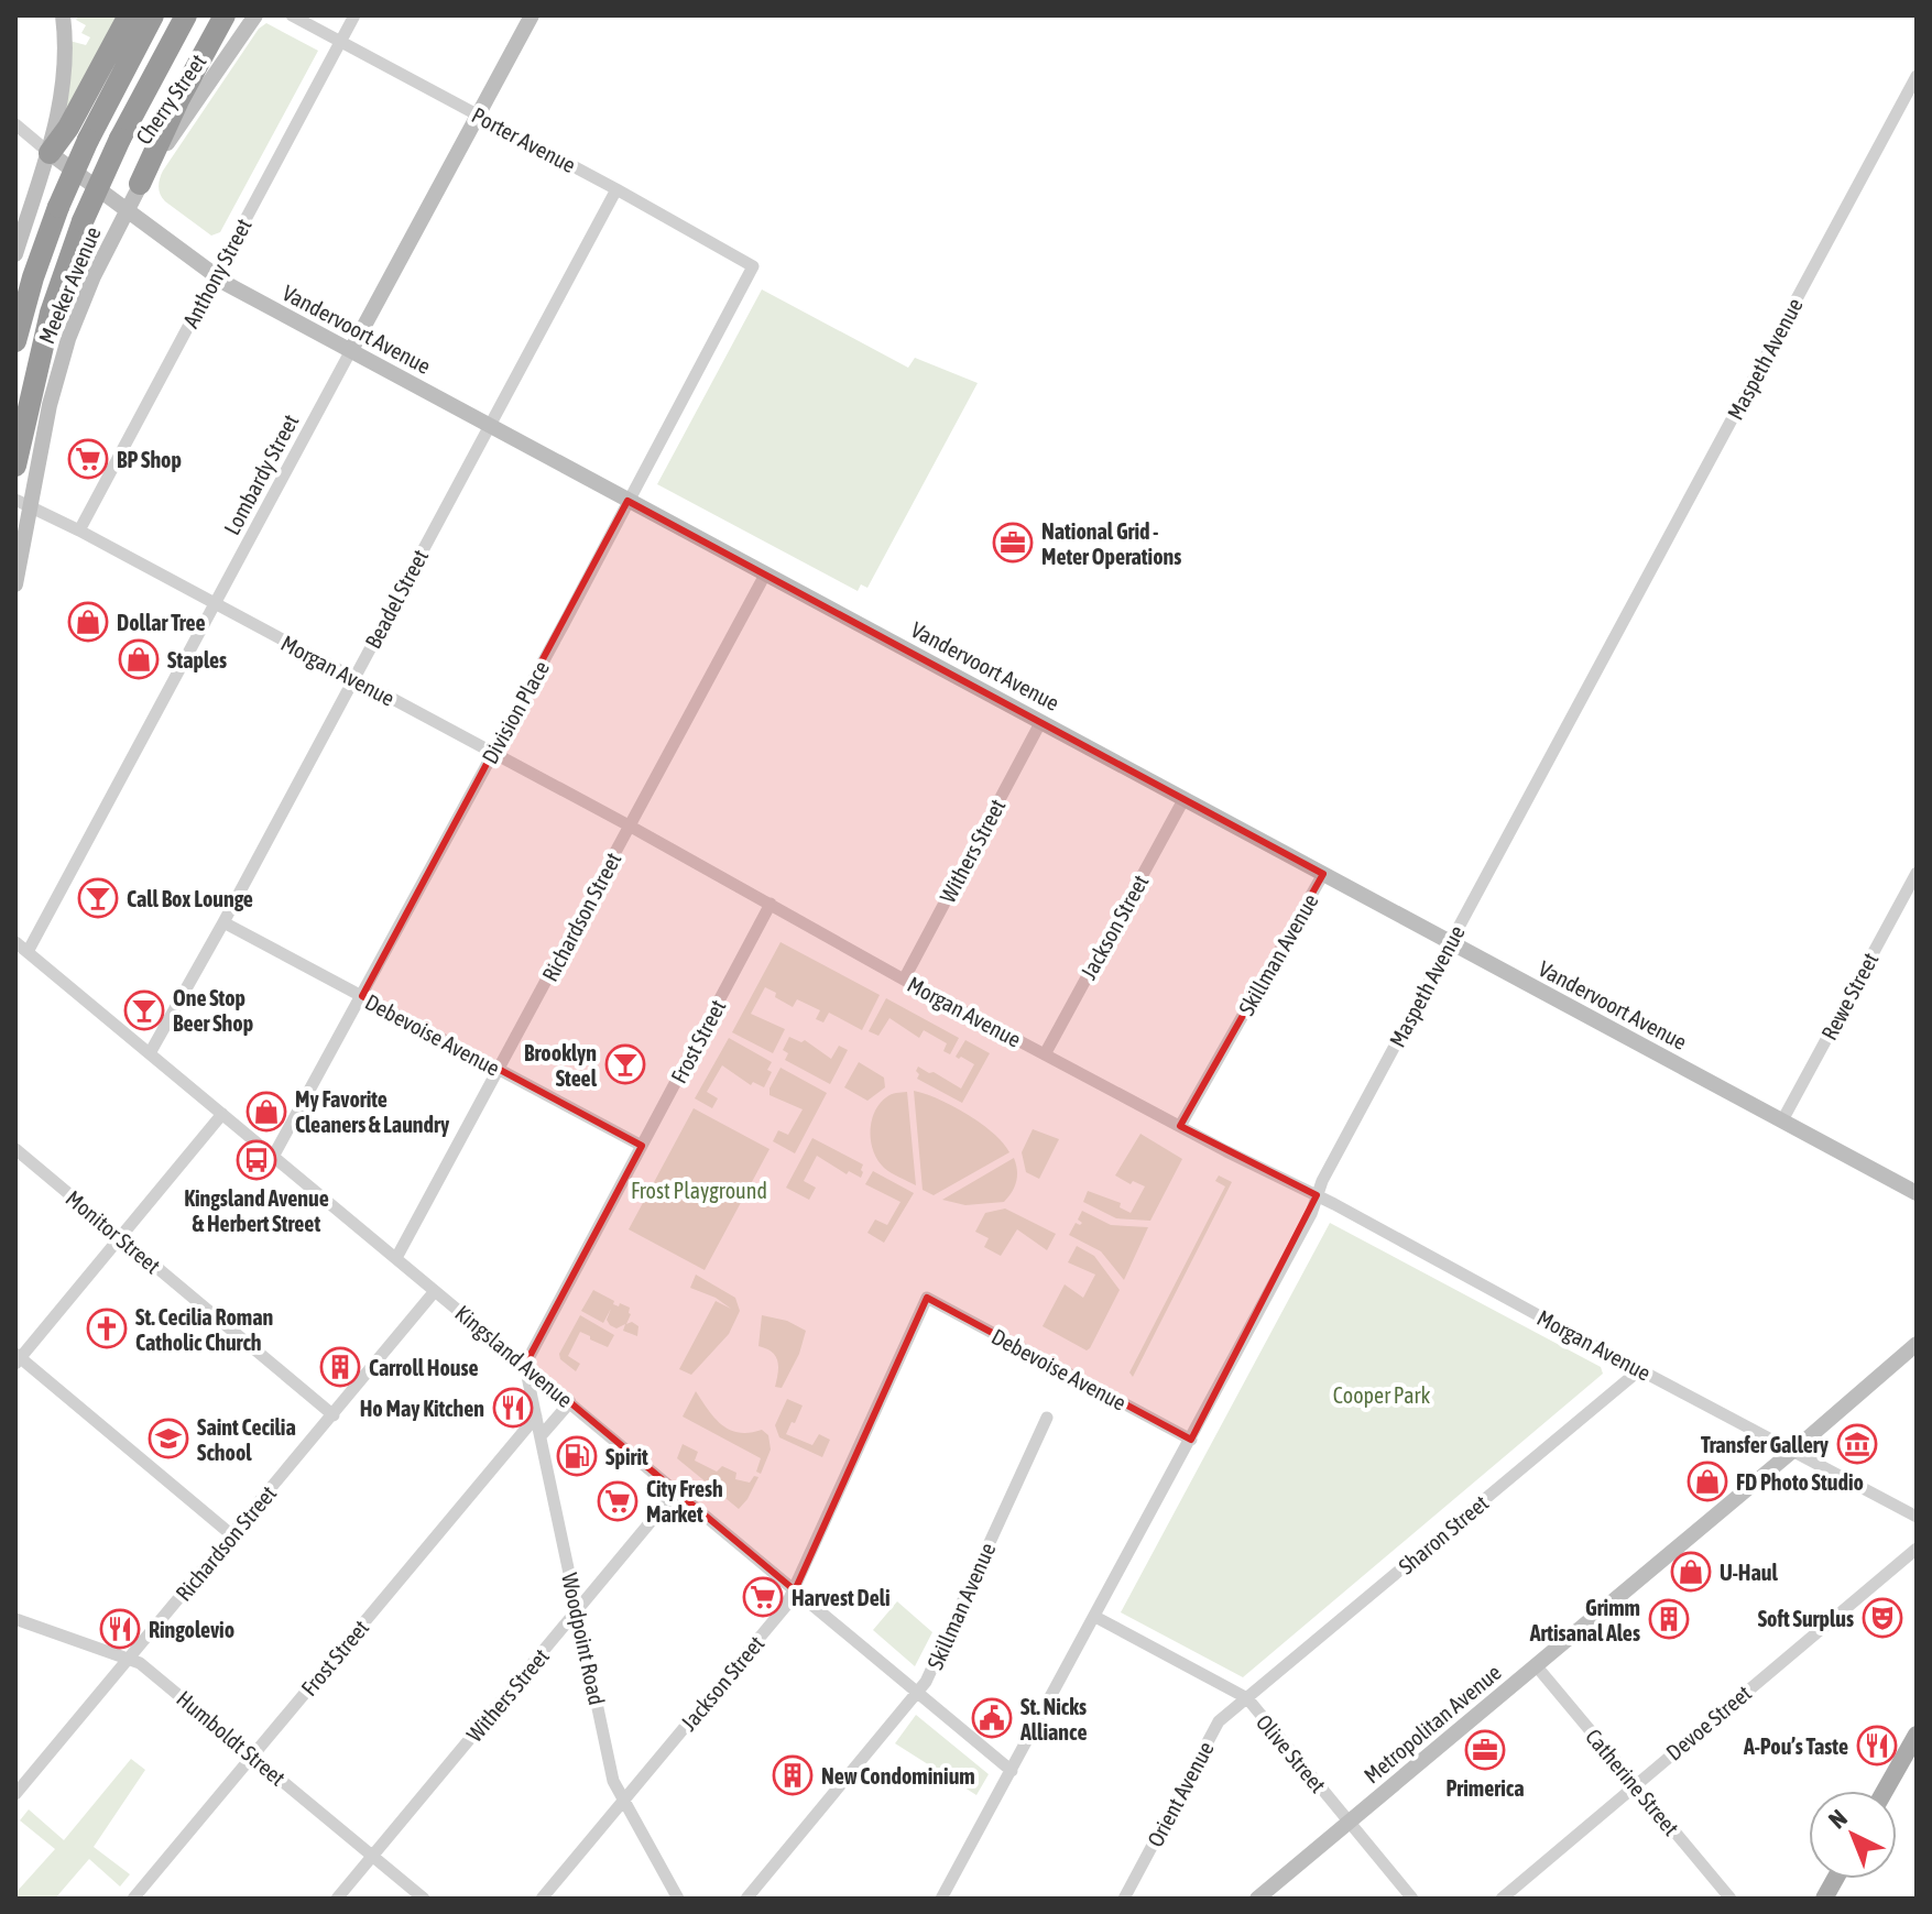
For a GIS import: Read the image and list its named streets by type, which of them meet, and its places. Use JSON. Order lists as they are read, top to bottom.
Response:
{
  "streets": {
    "main road": [
      "Cherry Street",
      "Meeker Avenue",
      "Vandervoort Avenue",
      "Lombardy Street",
      "Metropolitan Avenue"
    ],
    "street": [
      "Porter Avenue",
      "Anthony Street",
      "Maspeth Avenue",
      "Beadel Street",
      "Morgan Avenue",
      "Division Place",
      "Withers Street",
      "Richardson Street",
      "Jackson Street",
      "Skillman Avenue",
      "Rewe Street",
      "Debevoise Avenue",
      "Frost Street",
      "Monitor Street",
      "Kingsland Avenue",
      "Sharon Street",
      "Woodpoint Road",
      "Devoe Street",
      "Humboldt Street",
      "Olive Street",
      "Catherine Street",
      "Orient Avenue"
    ]
  },
  "crossings": [
    ["Cherry Street", "Meeker Avenue"],
    ["Cherry Street", "Vandervoort Avenue"],
    ["Porter Avenue", "Anthony Street"],
    ["Porter Avenue", "Lombardy Street"],
    ["Porter Avenue", "Beadel Street"],
    ["Porter Avenue", "Division Place"],
    ["Anthony Street", "Vandervoort Avenue"],
    ["Anthony Street", "Morgan Avenue"],
    ["Meeker Avenue", "Vandervoort Avenue"],
    ["Meeker Avenue", "Morgan Avenue"],
    ["Vandervoort Avenue", "Maspeth Avenue"],
    ["Vandervoort Avenue", "Lombardy Street"],
    ["Vandervoort Avenue", "Beadel Street"],
    ["Vandervoort Avenue", "Division Place"],
    ["Vandervoort Avenue", "Withers Street"],
    ["Vandervoort Avenue", "Richardson Street"],
    ["Vandervoort Avenue", "Jackson Street"],
    ["Vandervoort Avenue", "Skillman Avenue"],
    ["Vandervoort Avenue", "Rewe Street"],
    ["Maspeth Avenue", "Morgan Avenue"],
    ["Maspeth Avenue", "Debevoise Avenue"],
    ["Maspeth Avenue", "Kingsland Avenue"],
    ["Maspeth Avenue", "Olive Street"],
    ["Lombardy Street", "Morgan Avenue"],
    ["Lombardy Street", "Kingsland Avenue"],
    ["Beadel Street", "Morgan Avenue"],
    ["Beadel Street", "Debevoise Avenue"],
    ["Beadel Street", "Kingsland Avenue"],
    ["Morgan Avenue", "Division Place"],
    ["Morgan Avenue", "Withers Street"],
    ["Morgan Avenue", "Richardson Street"],
    ["Morgan Avenue", "Jackson Street"],
    ["Morgan Avenue", "Skillman Avenue"],
    ["Morgan Avenue", "Frost Street"],
    ["Morgan Avenue", "Sharon Street"],
    ["Morgan Avenue", "Metropolitan Avenue"],
    ["Division Place", "Debevoise Avenue"],
    ["Division Place", "Kingsland Avenue"],
    ["Withers Street", "Kingsland Avenue"],
    ["Withers Street", "Woodpoint Road"],
    ["Withers Street", "Humboldt Street"],
    ["Richardson Street", "Debevoise Avenue"],
    ["Richardson Street", "Monitor Street"],
    ["Richardson Street", "Kingsland Avenue"],
    ["Richardson Street", "Humboldt Street"],
    ["Jackson Street", "Debevoise Avenue"],
    ["Jackson Street", "Kingsland Avenue"],
    ["Jackson Street", "Woodpoint Road"],
    ["Skillman Avenue", "Kingsland Avenue"],
    ["Debevoise Avenue", "Frost Street"],
    ["Frost Street", "Kingsland Avenue"],
    ["Frost Street", "Woodpoint Road"],
    ["Frost Street", "Humboldt Street"],
    ["Kingsland Avenue", "Woodpoint Road"],
    ["Sharon Street", "Olive Street"],
    ["Sharon Street", "Orient Avenue"],
    ["Devoe Street", "Catherine Street"],
    ["Metropolitan Avenue", "Olive Street"],
    ["Metropolitan Avenue", "Catherine Street"],
    ["Olive Street", "Orient Avenue"]
  ],
  "parks": ["Frost Playground", "Cooper Park"],
  "places": {
    "supermarket": ["BP Shop", "City Fresh Market", "Harvest Deli"],
    "office": ["National Grid - Meter Operations", "Primerica"],
    "shop": [
      "Dollar Tree",
      "Staples",
      "My Favorite Cleaners & Laundry",
      "FD Photo Studio",
      "U-Haul"
    ],
    "bar": ["Call Box Lounge", "One Stop Beer Shop", "Brooklyn Steel"],
    "bus stop": ["Kingsland Avenue & Herbert Street"],
    "church": ["St. Cecilia Roman Catholic Church"],
    "building": ["Carroll House", "Grimm Artisanal Ales", "New Condominium"],
    "restaurant": ["Ho May Kitchen", "Ringolevio", "A-Pou’s Taste"],
    "school or university": ["Saint Cecilia School"],
    "museum": ["Transfer Gallery"],
    "fuel station": ["Spirit"],
    "theatre": ["Soft Surplus"],
    "public building": ["St. Nicks Alliance"]
  },
  "north": "top left"
}
